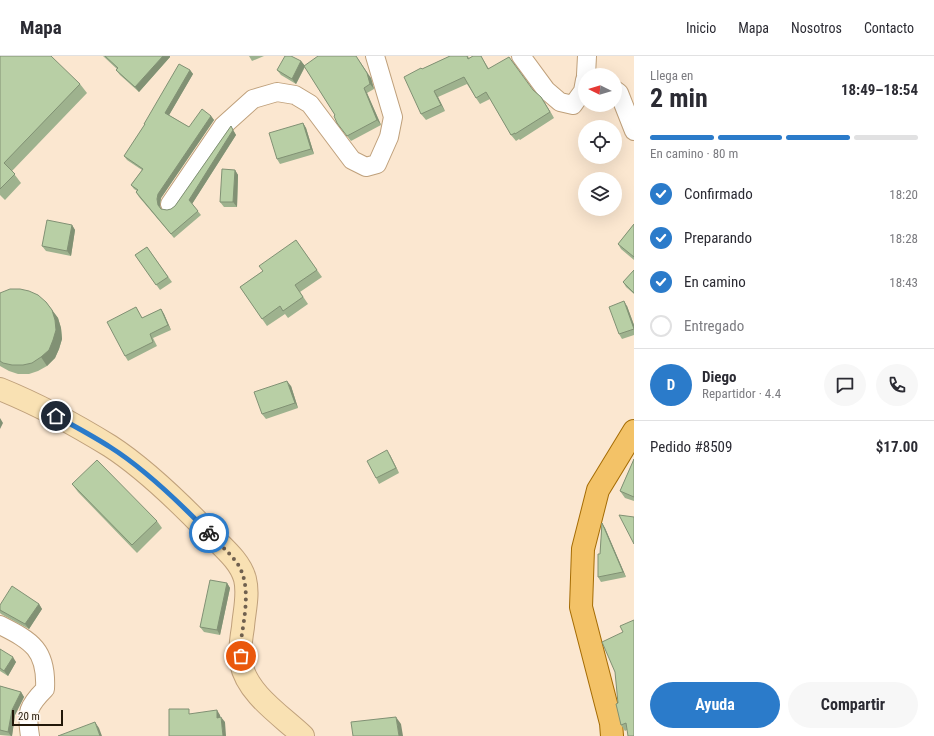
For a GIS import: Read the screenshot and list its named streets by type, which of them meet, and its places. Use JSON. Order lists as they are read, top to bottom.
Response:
{
  "scale_bar": "20 m",
  "north": "left",
  "page": {
    "header": "Mapa",
    "nav": [
      "Inicio",
      "Mapa",
      "Nosotros",
      "Contacto"
    ],
    "heading": ["2 min", "Llega en", "18:49–18:54"],
    "panel": [
      "Diego",
      "Repartidor · 4.4",
      "Pedido #8509",
      "$17.00"
    ],
    "bar": "En camino · 80 m",
    "list": [
      ["Confirmado", "18:20"],
      ["Preparando", "18:28"],
      ["En camino", "18:43"],
      "Entregado"
    ],
    "round": "D",
    "buttons": ["Ayuda", "Compartir"],
    "scale": "20 m"
  }
}
